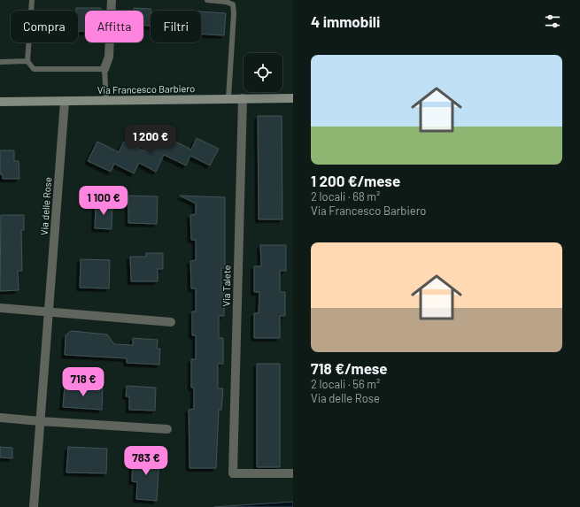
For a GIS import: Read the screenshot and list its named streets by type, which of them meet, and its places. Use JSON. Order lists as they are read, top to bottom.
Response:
{
  "streets": {
    "street": ["Via Francesco Barbiero", "Via delle Rose", "Via Talete"]
  },
  "crossings": [
    ["Via Francesco Barbiero", "Via delle Rose"],
    ["Via Francesco Barbiero", "Via Talete"]
  ],
  "page": {
    "heading": "4 immobili",
    "chip": ["Compra", "Affitta", "Filtri"],
    "list": [
      {
        "name": "1 200 €/mese",
        "note": "2 locali · 68 m² · Via Francesco Barbiero"
      },
      {
        "name": "718 €/mese",
        "note": "2 locali · 56 m² · Via delle Rose"
      }
    ],
    "price": [
      "1 200 €",
      "1 100 €",
      "718 €",
      "783 €"
    ]
  }
}
